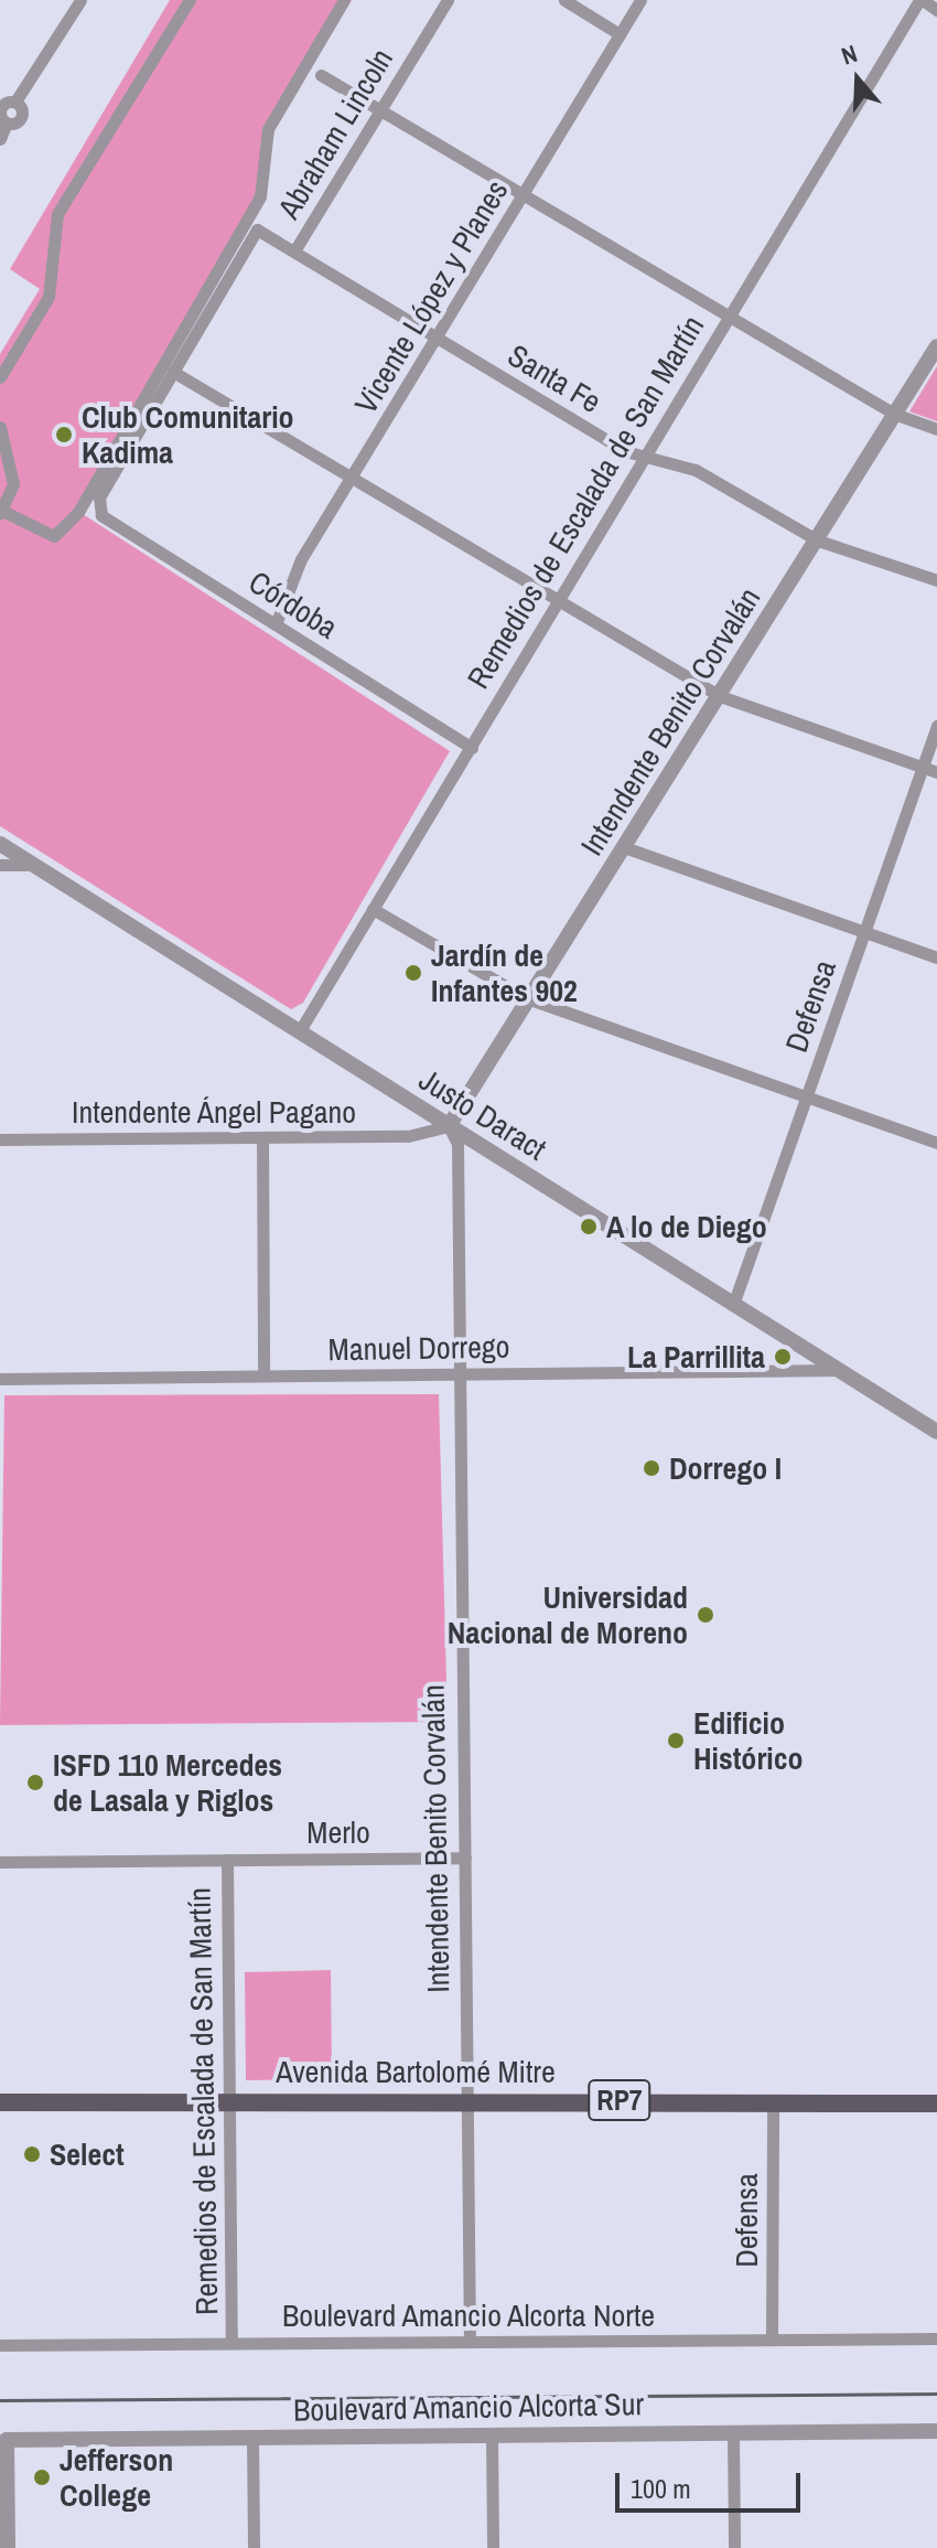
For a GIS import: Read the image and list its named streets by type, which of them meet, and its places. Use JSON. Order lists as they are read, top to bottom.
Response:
{
  "streets": {
    "main road": ["Avenida Bartolomé Mitre", "RP7"],
    "street": [
      "Abraham Lincoln",
      "Vicente López y Planes",
      "Santa Fe",
      "Remedios de Escalada de San Martín",
      "Córdoba",
      "Intendente Benito Corvalán",
      "Defensa",
      "Intendente Ángel Pagano",
      "Justo Daract",
      "Manuel Dorrego",
      "Merlo",
      "Boulevard Amancio Alcorta Norte",
      "Boulevard Amancio Alcorta Sur"
    ]
  },
  "crossings": [
    ["Abraham Lincoln", "Santa Fe"],
    ["Abraham Lincoln", "Córdoba"],
    ["Vicente López y Planes", "Santa Fe"],
    ["Vicente López y Planes", "Córdoba"],
    ["Santa Fe", "Remedios de Escalada de San Martín"],
    ["Santa Fe", "Intendente Benito Corvalán"],
    ["Remedios de Escalada de San Martín", "Córdoba"],
    ["Remedios de Escalada de San Martín", "Justo Daract"],
    ["Remedios de Escalada de San Martín", "Merlo"],
    ["Remedios de Escalada de San Martín", "Avenida Bartolomé Mitre"],
    ["Remedios de Escalada de San Martín", "Boulevard Amancio Alcorta Norte"],
    ["Intendente Benito Corvalán", "Intendente Ángel Pagano"],
    ["Intendente Benito Corvalán", "Justo Daract"],
    ["Intendente Benito Corvalán", "Manuel Dorrego"],
    ["Intendente Benito Corvalán", "Merlo"],
    ["Intendente Benito Corvalán", "Avenida Bartolomé Mitre"],
    ["Intendente Benito Corvalán", "Boulevard Amancio Alcorta Norte"],
    ["Defensa", "Justo Daract"],
    ["Defensa", "Avenida Bartolomé Mitre"],
    ["Defensa", "Boulevard Amancio Alcorta Norte"],
    ["Intendente Ángel Pagano", "Justo Daract"],
    ["Justo Daract", "Manuel Dorrego"]
  ],
  "places": [
    "Club Comunitario Kadima",
    "Jardín de Infantes 902",
    "A lo de Diego",
    "La Parrillita",
    "Dorrego I",
    "Universidad Nacional de Moreno",
    "Edificio Histórico",
    "ISFD 110 Mercedes de Lasala y Riglos",
    "Select",
    "Jefferson College"
  ],
  "scale_bar": "100 m",
  "north": "top"
}
